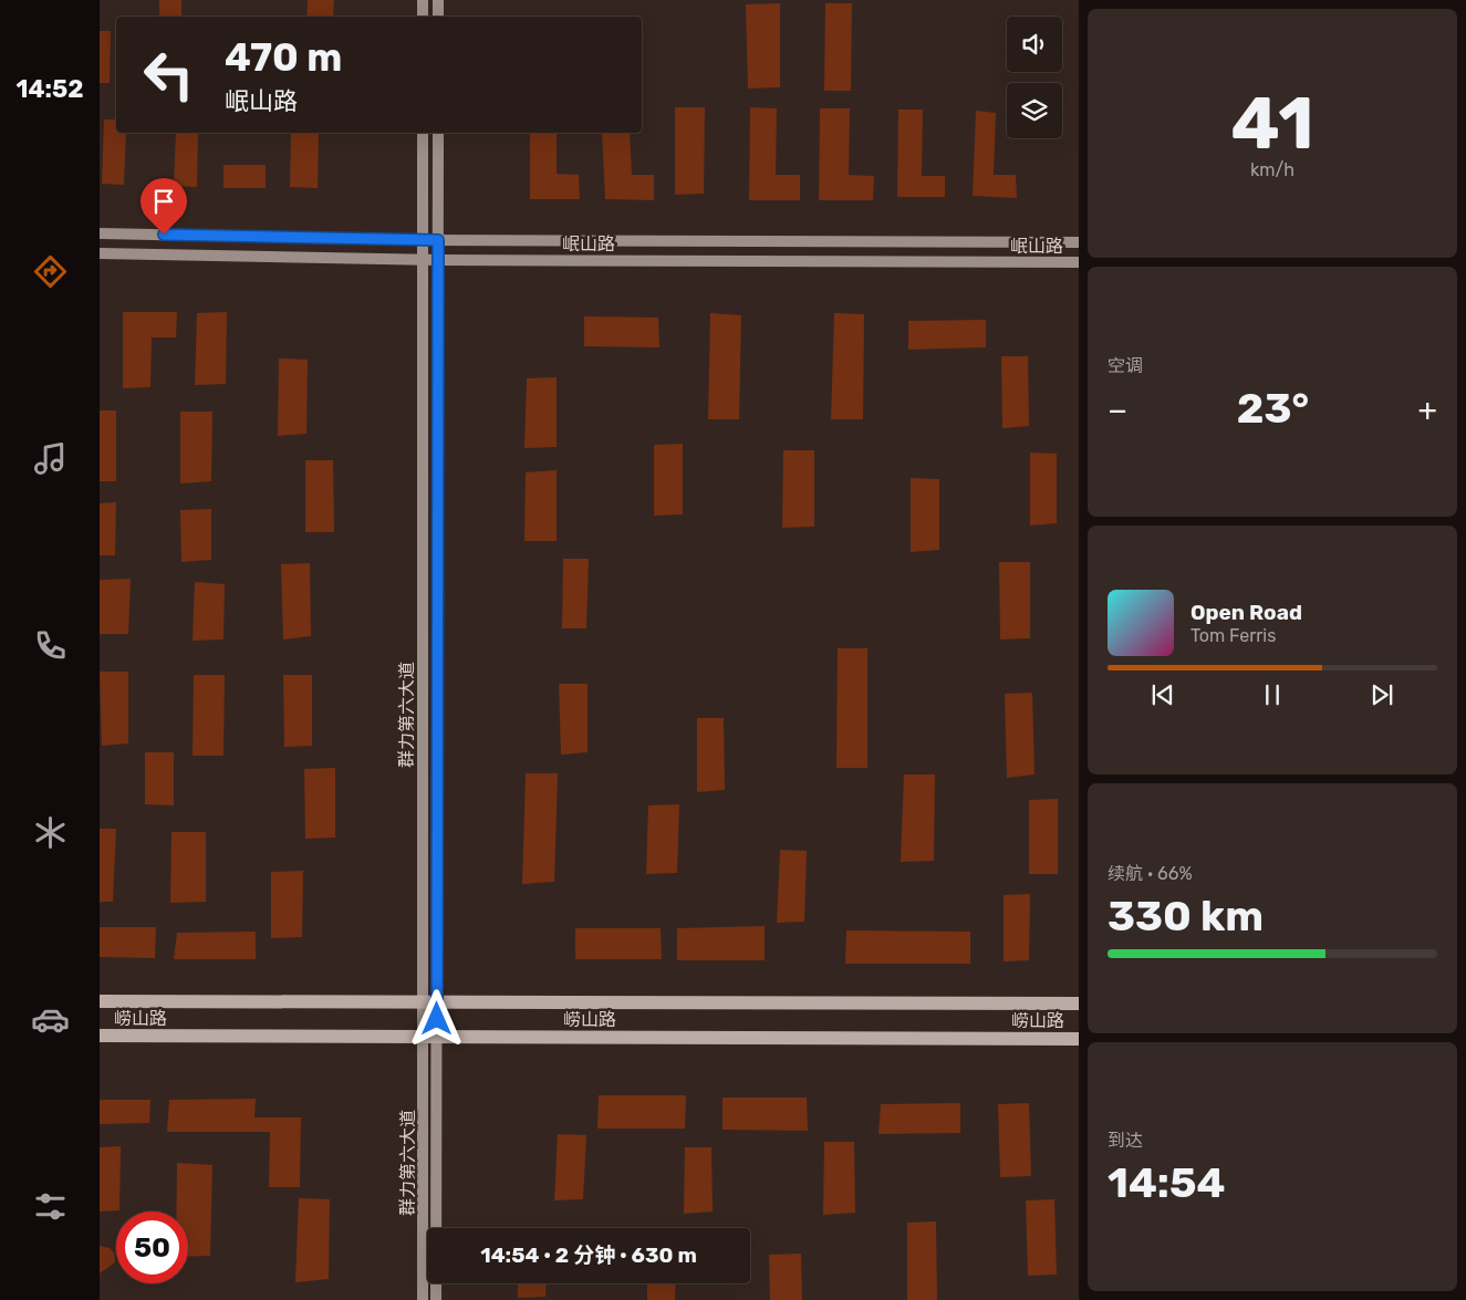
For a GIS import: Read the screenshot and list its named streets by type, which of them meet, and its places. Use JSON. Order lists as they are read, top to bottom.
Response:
{
  "streets": {
    "main road": ["岷山路", "群力第六大道", "崂山路"]
  },
  "crossings": [
    ["岷山路", "群力第六大道"],
    ["群力第六大道", "崂山路"]
  ],
  "page": {
    "tabs": "14:52",
    "tile": [
      ["41", "km/h"],
      "空调",
      ["续航 · 66%", "330 km"],
      ["到达", "14:54"]
    ],
    "turn": ["470 m", "岷山路"],
    "heat": ["−", "23°", "+"],
    "song": ["Open Road", "Tom Ferris"],
    "limit": "50",
    "trip": "14:54 · 2 分钟 · 630 m"
  }
}
